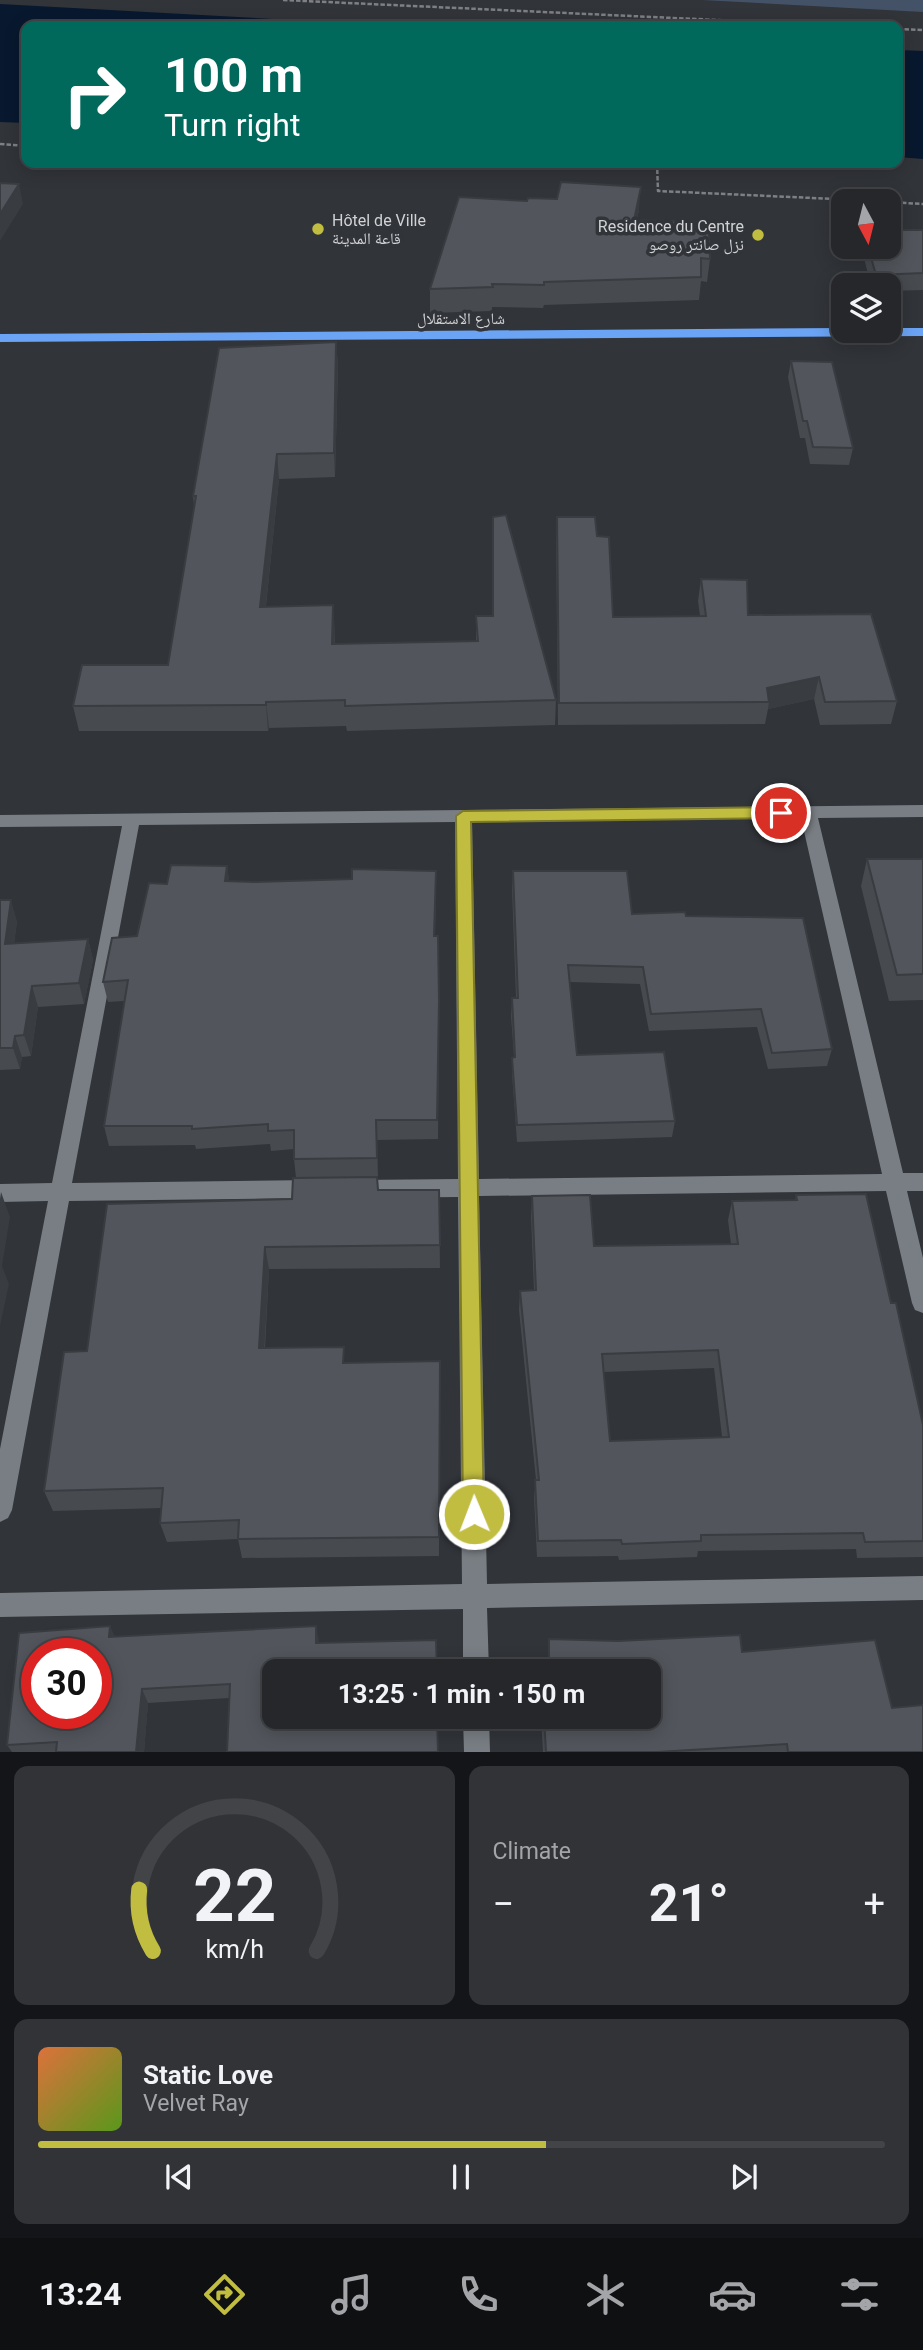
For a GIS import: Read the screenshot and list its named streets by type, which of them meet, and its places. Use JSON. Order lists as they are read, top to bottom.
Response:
{
  "streets": {
    "highway": ["شارع الاستقلال"]
  },
  "places": ["Hôtel de Ville قاعة المدينة", "Residence du Centre نزل صانتر روصو"],
  "north": "bottom",
  "page": {
    "turn": ["100 m", "Turn right"],
    "limit": "30",
    "trip": "13:25 · 1 min · 150 m",
    "tile": "Climate",
    "heat": ["−", "21°", "+"],
    "song": ["Static Love", "Velvet Ray"],
    "tabs": "13:24",
    "gauge": ["22", "km/h"]
  }
}
